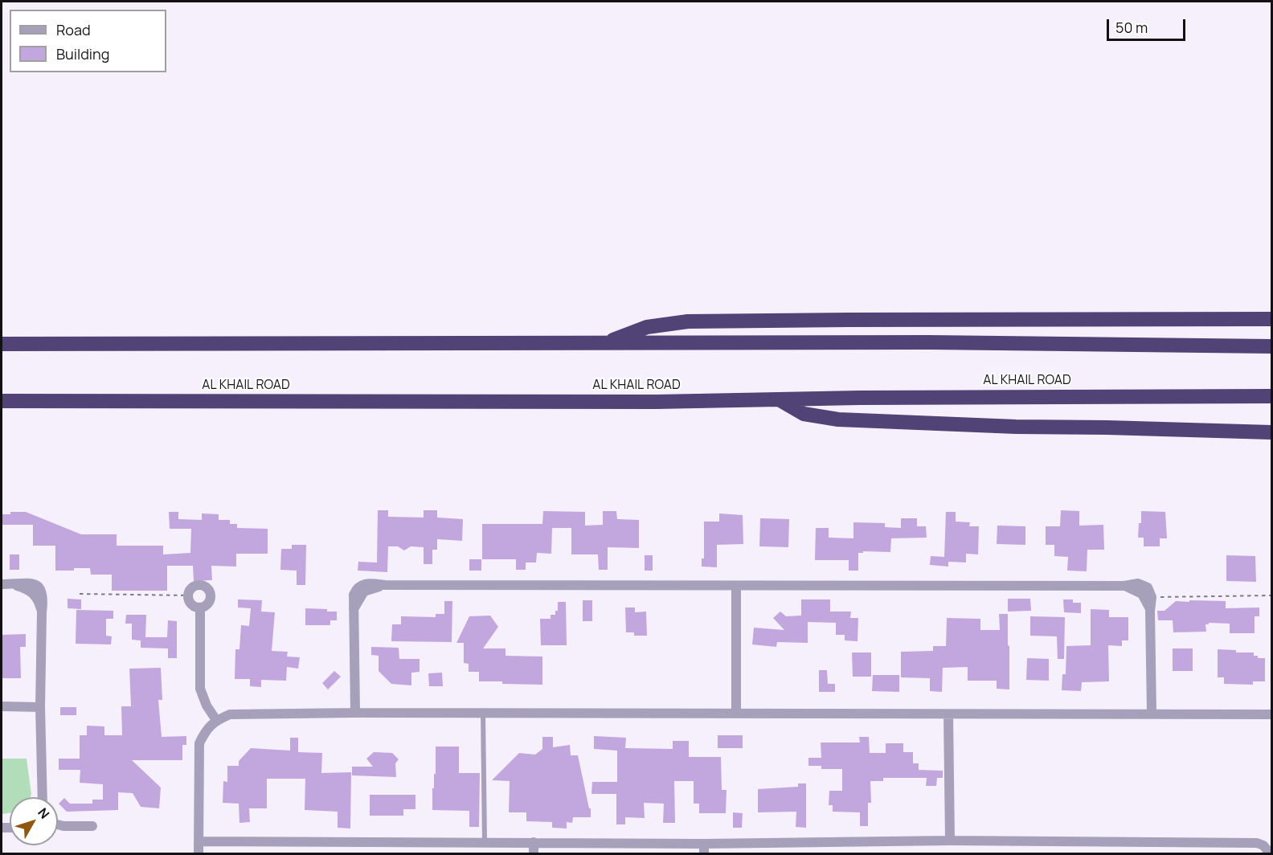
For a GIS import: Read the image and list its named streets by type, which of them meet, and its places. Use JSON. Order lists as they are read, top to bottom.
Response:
{
  "streets": {
    "highway": ["AL KHAIL ROAD"]
  },
  "legend": ["Road", "Building"],
  "scale_bar": "50 m",
  "north": "top right"
}
